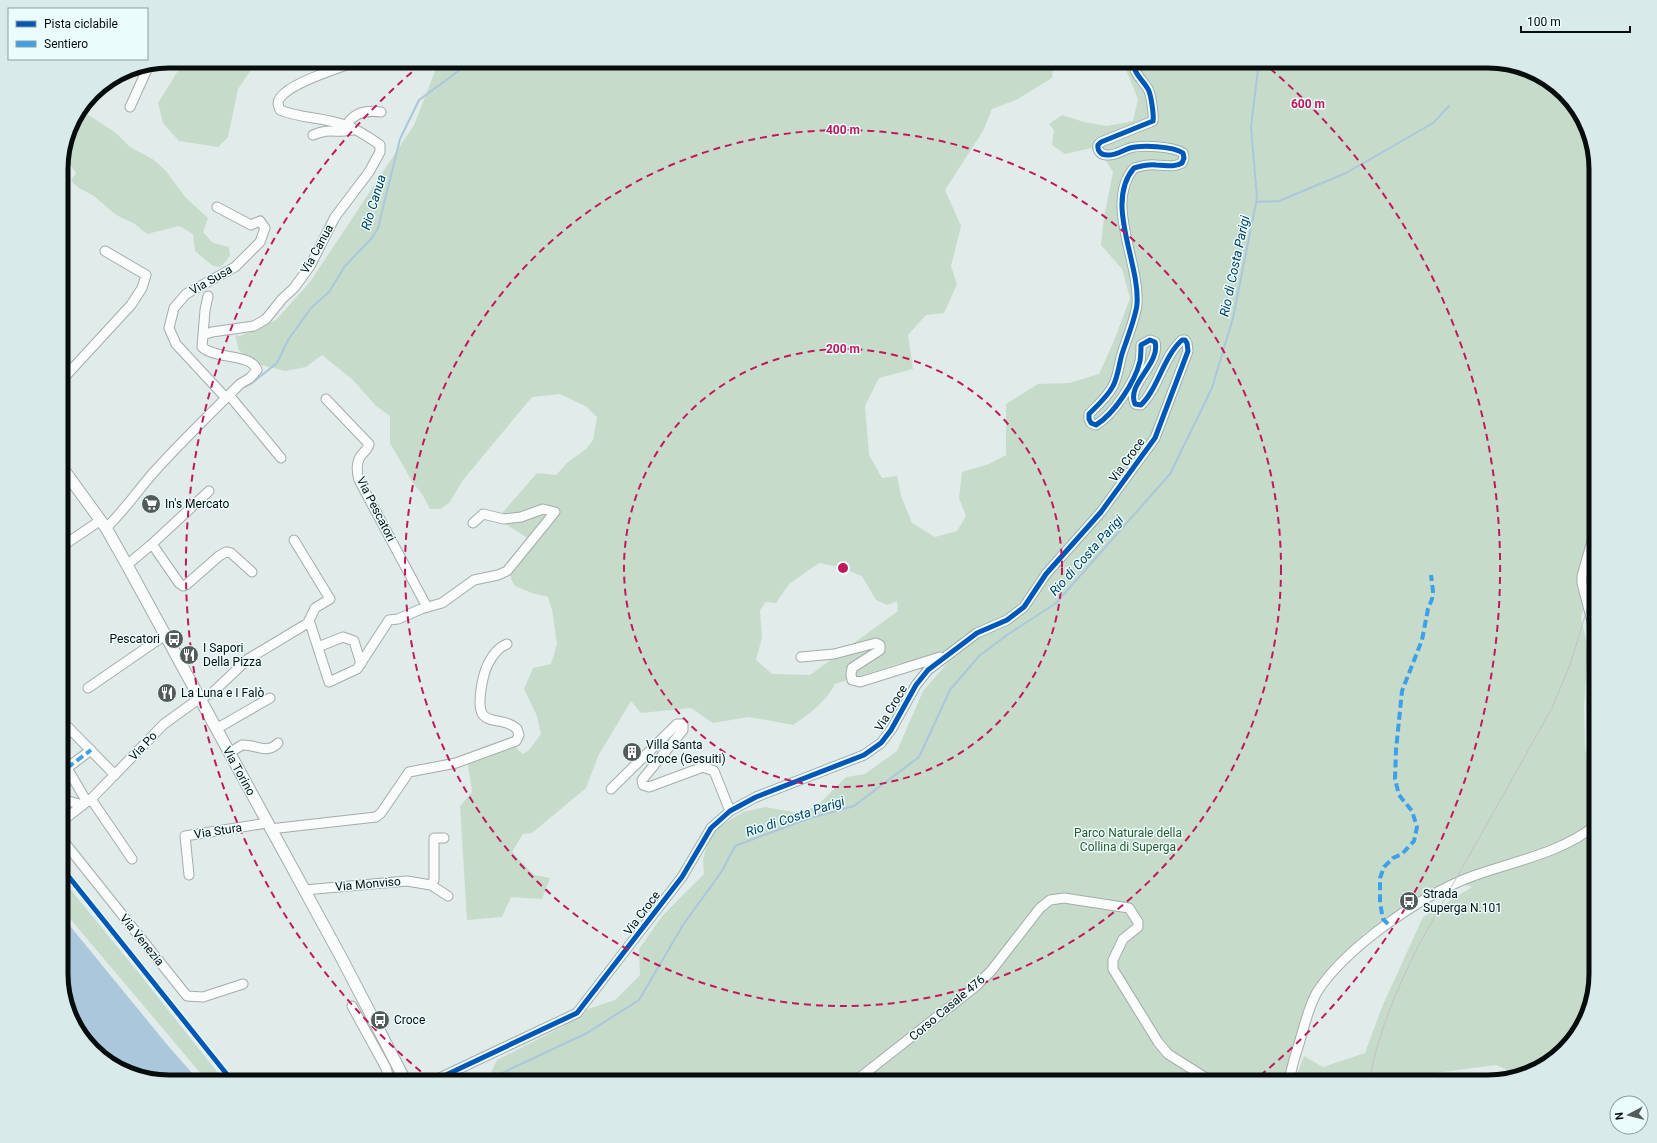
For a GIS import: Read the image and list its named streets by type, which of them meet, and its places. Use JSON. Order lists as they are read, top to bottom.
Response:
{
  "streets": {
    "main road": ["Via Torino"],
    "street": [
      "Via Canua",
      "Via Susa",
      "Via Croce",
      "Via Pescatori",
      "Via Po",
      "Via Stura",
      "Via Monviso",
      "Via Venezia",
      "Corso Casale 476"
    ]
  },
  "crossings": [
    ["Via Po", "Via Torino"],
    ["Via Torino", "Via Stura"],
    ["Via Torino", "Via Monviso"]
  ],
  "water": ["Rio Canua", "Rio di Costa Parigi"],
  "parks": ["Parco Naturale della Collina di Superga"],
  "places": {
    "supermarket": ["In's Mercato"],
    "bus stop": ["Pescatori", "Strada Superga N.101", "Croce"],
    "restaurant": ["I Sapori Della Pizza", "La Luna e I Falò"],
    "building": ["Villa Santa Croce (Gesuiti)"]
  },
  "legend": ["Pista ciclabile", "Sentiero"],
  "scale_bar": "100 m",
  "north": "left",
  "rings": ["600 m", "400 m", "200 m"]
}
